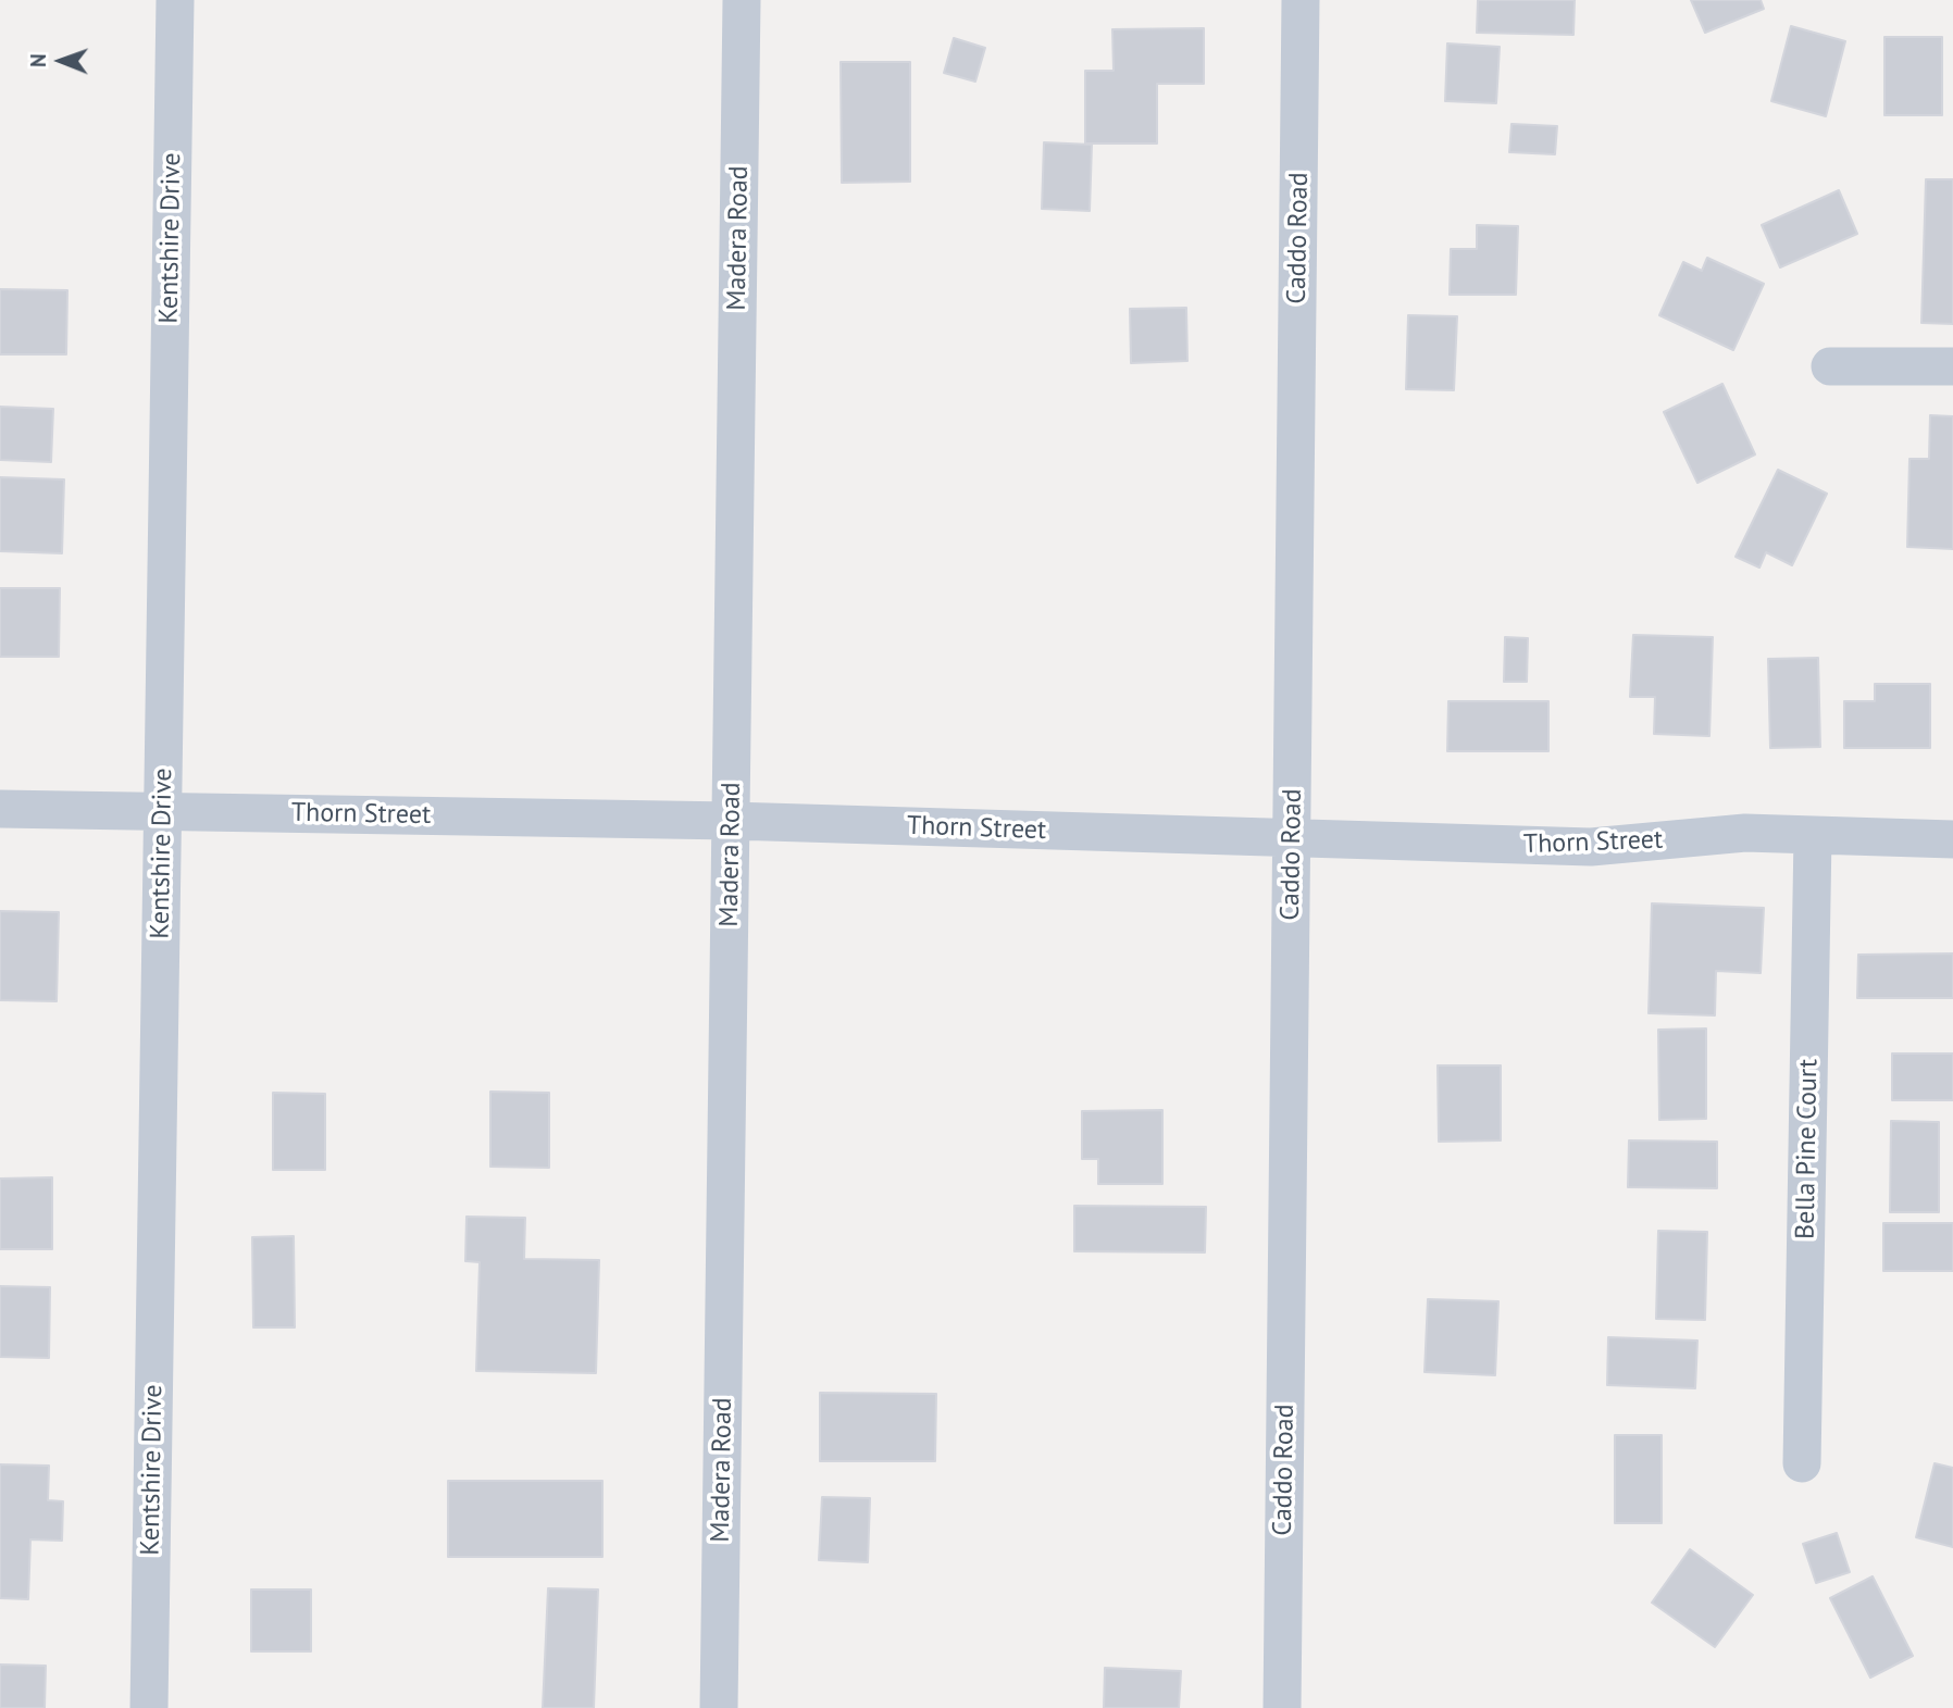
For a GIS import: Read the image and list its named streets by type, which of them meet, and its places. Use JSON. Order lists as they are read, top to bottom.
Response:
{
  "streets": {
    "street": [
      "Kentshire Drive",
      "Madera Road",
      "Caddo Road",
      "Thorn Street",
      "Bella Pine Court"
    ]
  },
  "crossings": [
    ["Kentshire Drive", "Thorn Street"],
    ["Madera Road", "Thorn Street"],
    ["Caddo Road", "Thorn Street"],
    ["Thorn Street", "Bella Pine Court"]
  ],
  "north": "left"
}
